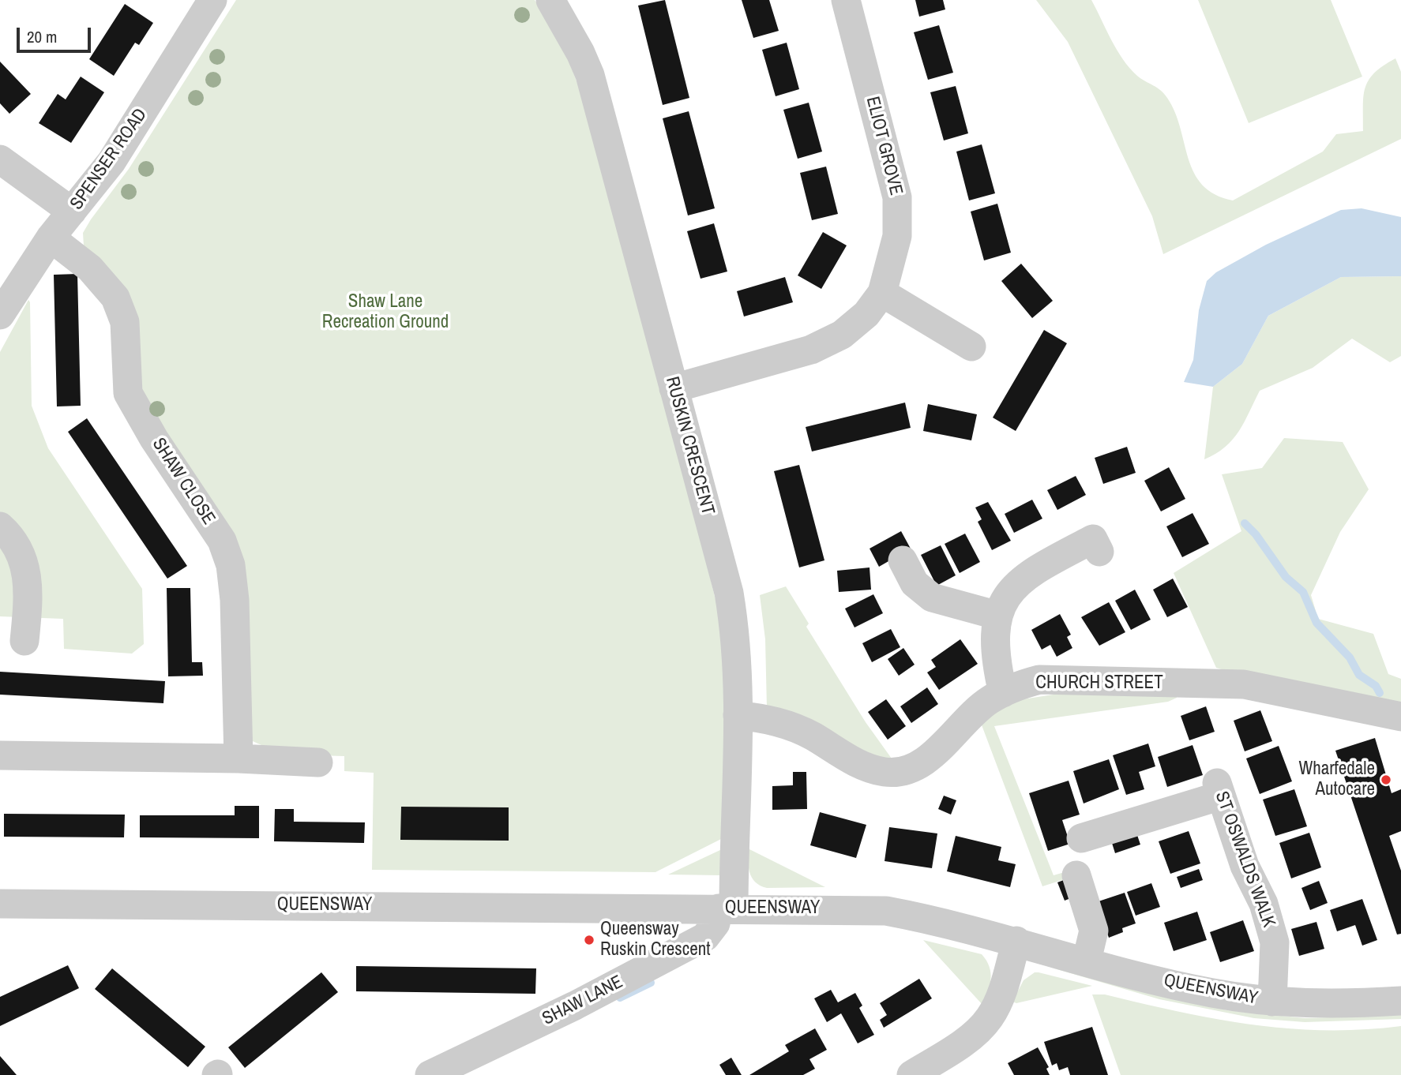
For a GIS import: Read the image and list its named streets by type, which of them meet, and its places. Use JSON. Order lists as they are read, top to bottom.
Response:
{
  "streets": {
    "street": [
      "ELIOT GROVE",
      "SPENSER ROAD",
      "RUSKIN CRESCENT",
      "SHAW CLOSE",
      "CHURCH STREET",
      "ST OSWALDS WALK",
      "QUEENSWAY",
      "SHAW LANE"
    ]
  },
  "crossings": [
    ["ELIOT GROVE", "RUSKIN CRESCENT"],
    ["SPENSER ROAD", "SHAW CLOSE"],
    ["RUSKIN CRESCENT", "CHURCH STREET"],
    ["RUSKIN CRESCENT", "QUEENSWAY"],
    ["RUSKIN CRESCENT", "SHAW LANE"],
    ["ST OSWALDS WALK", "QUEENSWAY"],
    ["QUEENSWAY", "SHAW LANE"]
  ],
  "parks": ["Shaw Lane Recreation Ground"],
  "places": ["Wharfedale Autocare", "Queensway Ruskin Crescent"],
  "scale_bar": "20 m"
}
